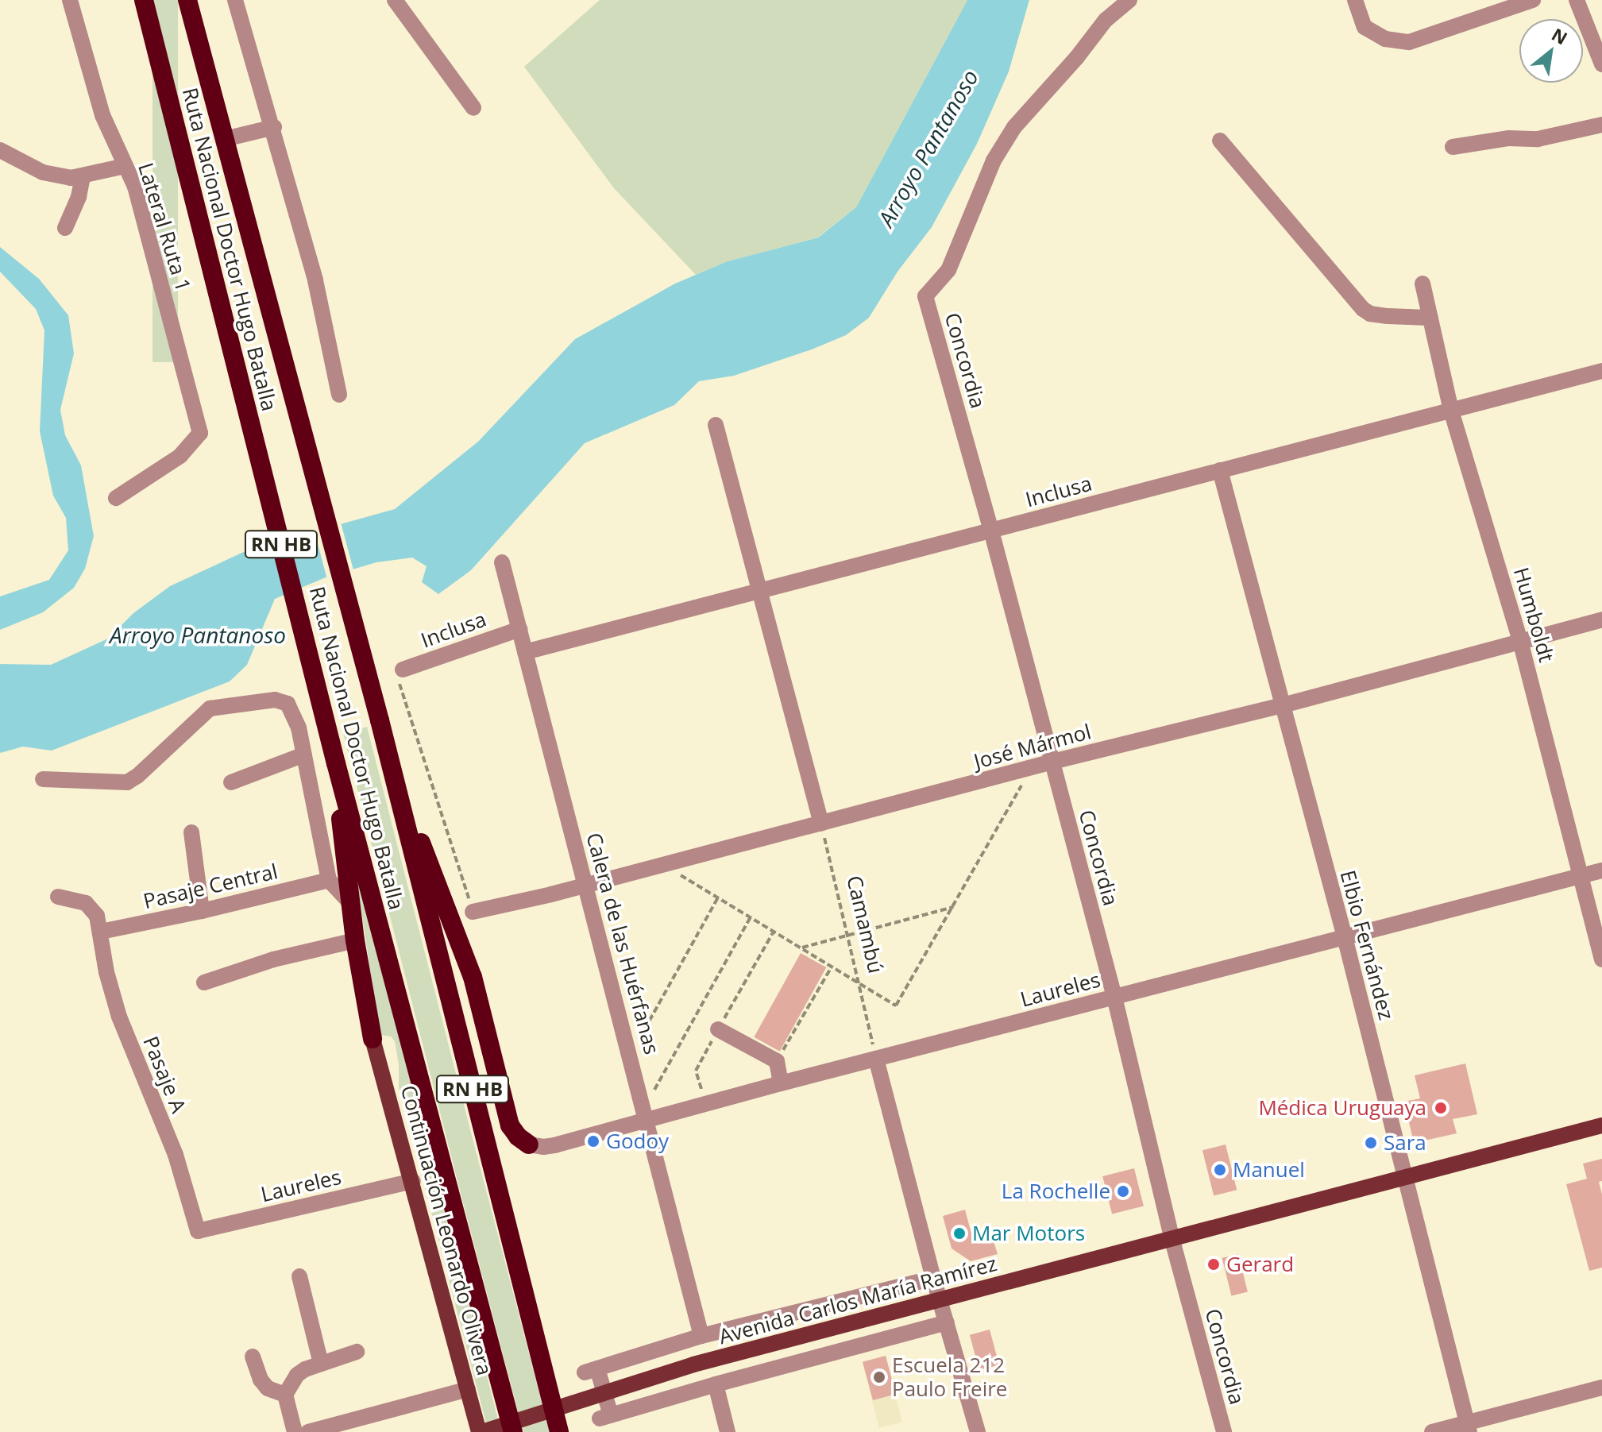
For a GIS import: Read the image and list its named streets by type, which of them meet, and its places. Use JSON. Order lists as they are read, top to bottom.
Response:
{
  "streets": {
    "highway": ["Ruta Nacional Doctor Hugo Batalla", "RN HB"],
    "main road": ["Continuación Leonardo Olivera", "Avenida Carlos María Ramírez"],
    "street": [
      "Lateral Ruta 1",
      "Concordia",
      "Inclusa",
      "Humboldt",
      "José Mármol",
      "Pasaje Central",
      "Calera de las Huérfanas",
      "Elbio Fernández",
      "Laureles",
      "Pasaje A"
    ],
    "path": ["Camambú"]
  },
  "crossings": [
    ["Concordia", "Inclusa"],
    ["Concordia", "José Mármol"],
    ["Concordia", "Laureles"],
    ["Concordia", "Avenida Carlos María Ramírez"],
    ["Inclusa", "Humboldt"],
    ["Inclusa", "Calera de las Huérfanas"],
    ["Inclusa", "Elbio Fernández"],
    ["Humboldt", "José Mármol"],
    ["Humboldt", "Laureles"],
    ["José Mármol", "Camambú"],
    ["José Mármol", "Calera de las Huérfanas"],
    ["José Mármol", "Elbio Fernández"],
    ["Pasaje Central", "Pasaje A"],
    ["Camambú", "Laureles"],
    ["Calera de las Huérfanas", "Laureles"],
    ["Calera de las Huérfanas", "Avenida Carlos María Ramírez"],
    ["Elbio Fernández", "Laureles"],
    ["Elbio Fernández", "Avenida Carlos María Ramírez"],
    ["Laureles", "Pasaje A"],
    ["Laureles", "Continuación Leonardo Olivera"],
    ["Continuación Leonardo Olivera", "Avenida Carlos María Ramírez"]
  ],
  "water": ["Arroyo Pantanoso"],
  "places": [
    "Médica Uruguaya",
    "Godoy",
    "Sara",
    "Manuel",
    "La Rochelle",
    "Mar Motors",
    "Gerard",
    "Escuela 212 Paulo Freire"
  ],
  "north": "top right"
}
